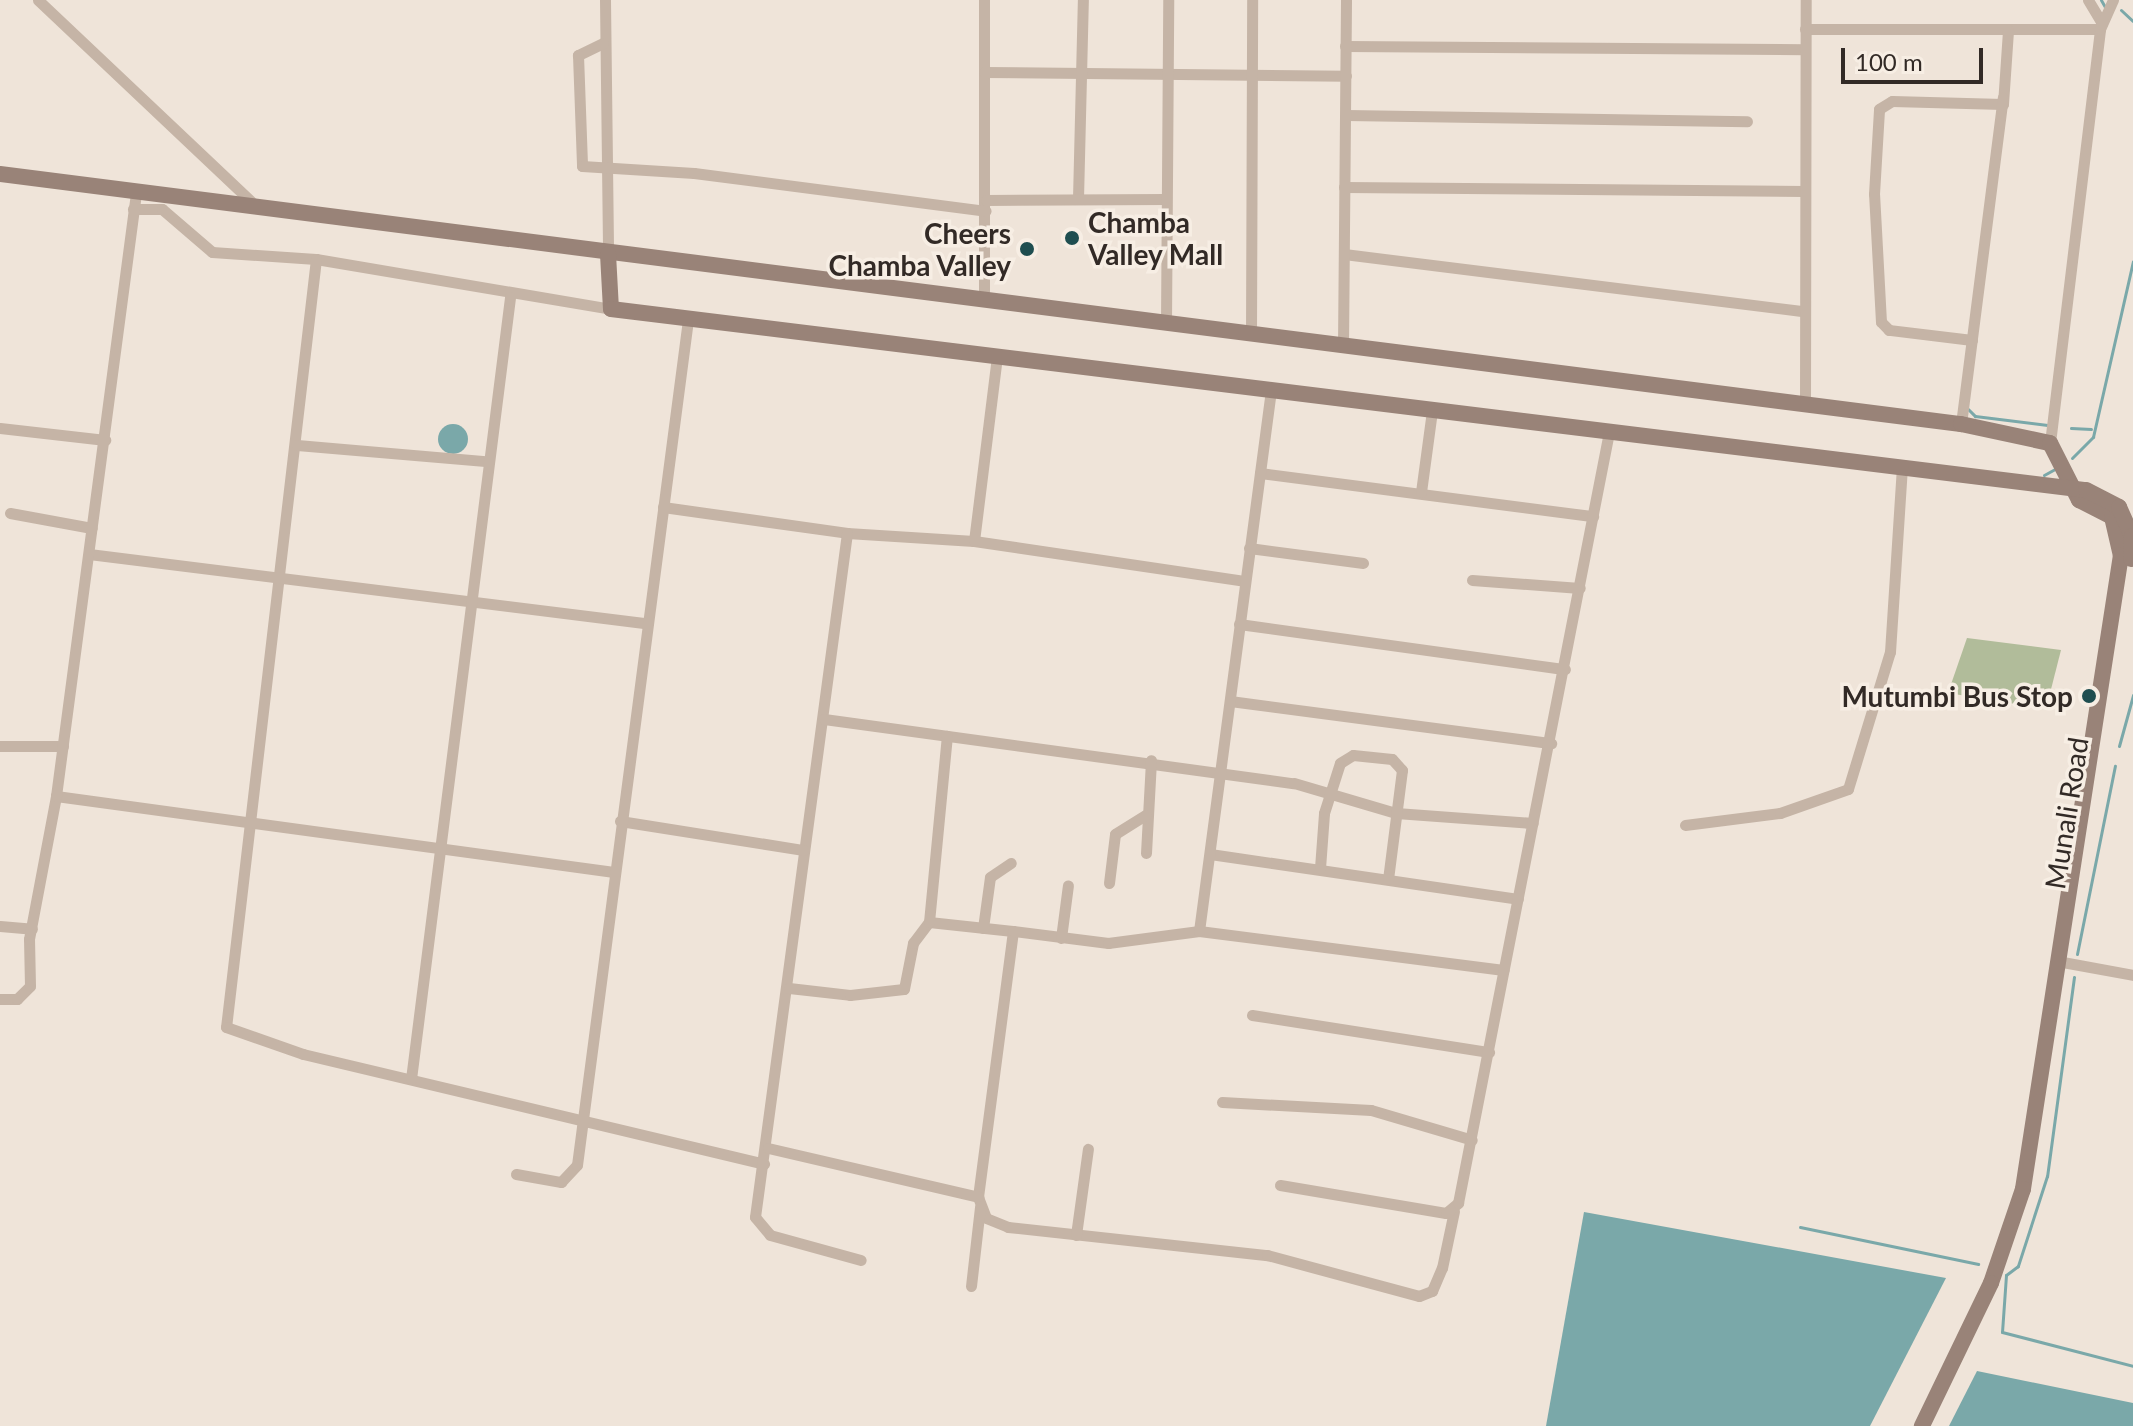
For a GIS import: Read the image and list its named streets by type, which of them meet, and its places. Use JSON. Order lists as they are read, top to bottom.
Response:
{
  "streets": {
    "main road": ["Munali Road"]
  },
  "places": ["Chamba Valley Mall", "Cheers Chamba Valley", "Mutumbi Bus Stop"],
  "scale_bar": "100 m"
}
